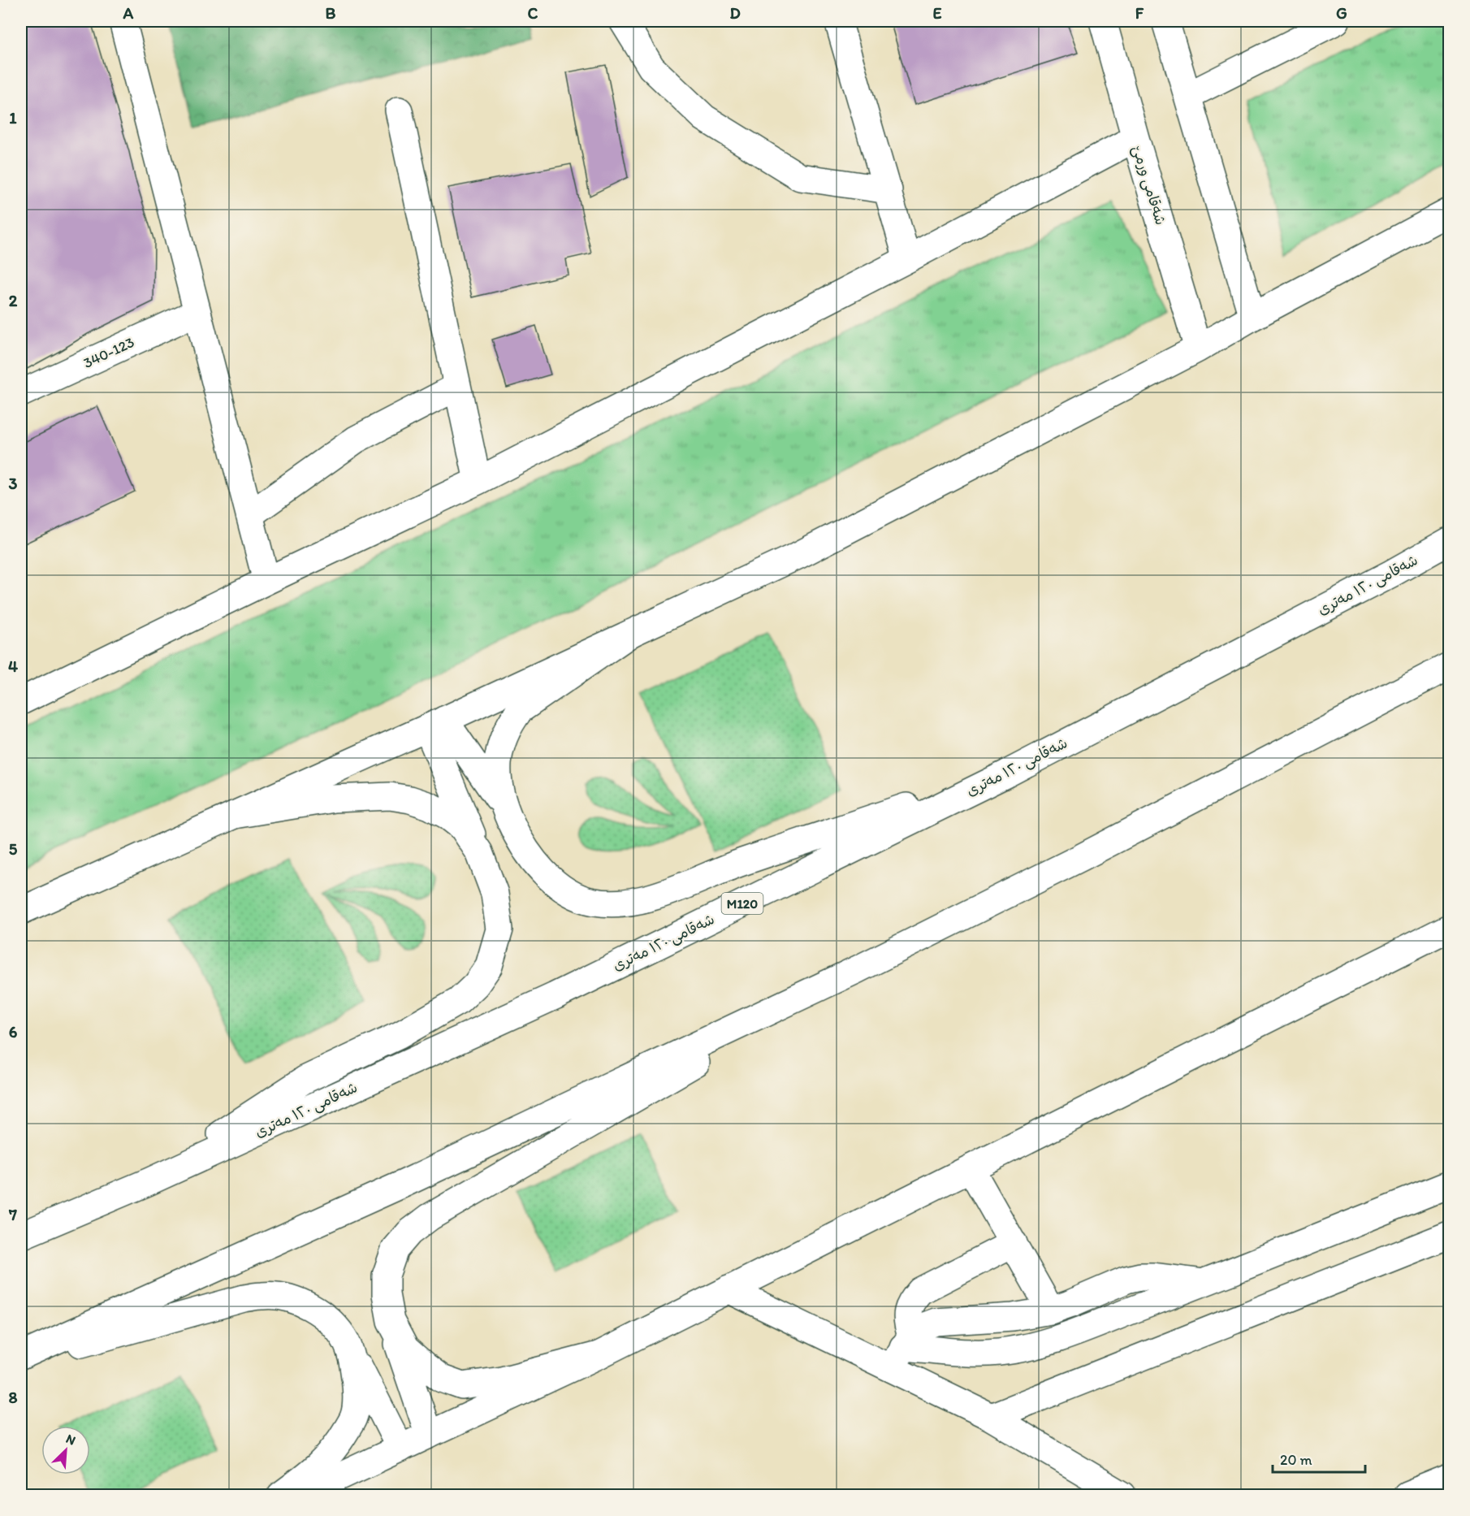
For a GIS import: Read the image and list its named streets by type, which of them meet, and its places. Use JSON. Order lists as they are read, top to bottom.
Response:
{
  "streets": {
    "main road": [
      "شەقامی ورمێ",
      "340-123",
      "شەقامی ١٢٠ مەتری",
      "M120"
    ]
  },
  "scale_bar": "20 m",
  "north": "top right",
  "grid": {
    "columns": [
      "A",
      "B",
      "C",
      "D",
      "E",
      "F",
      "G"
    ],
    "rows": [
      "1",
      "2",
      "3",
      "4",
      "5",
      "6",
      "7",
      "8"
    ]
  }
}
